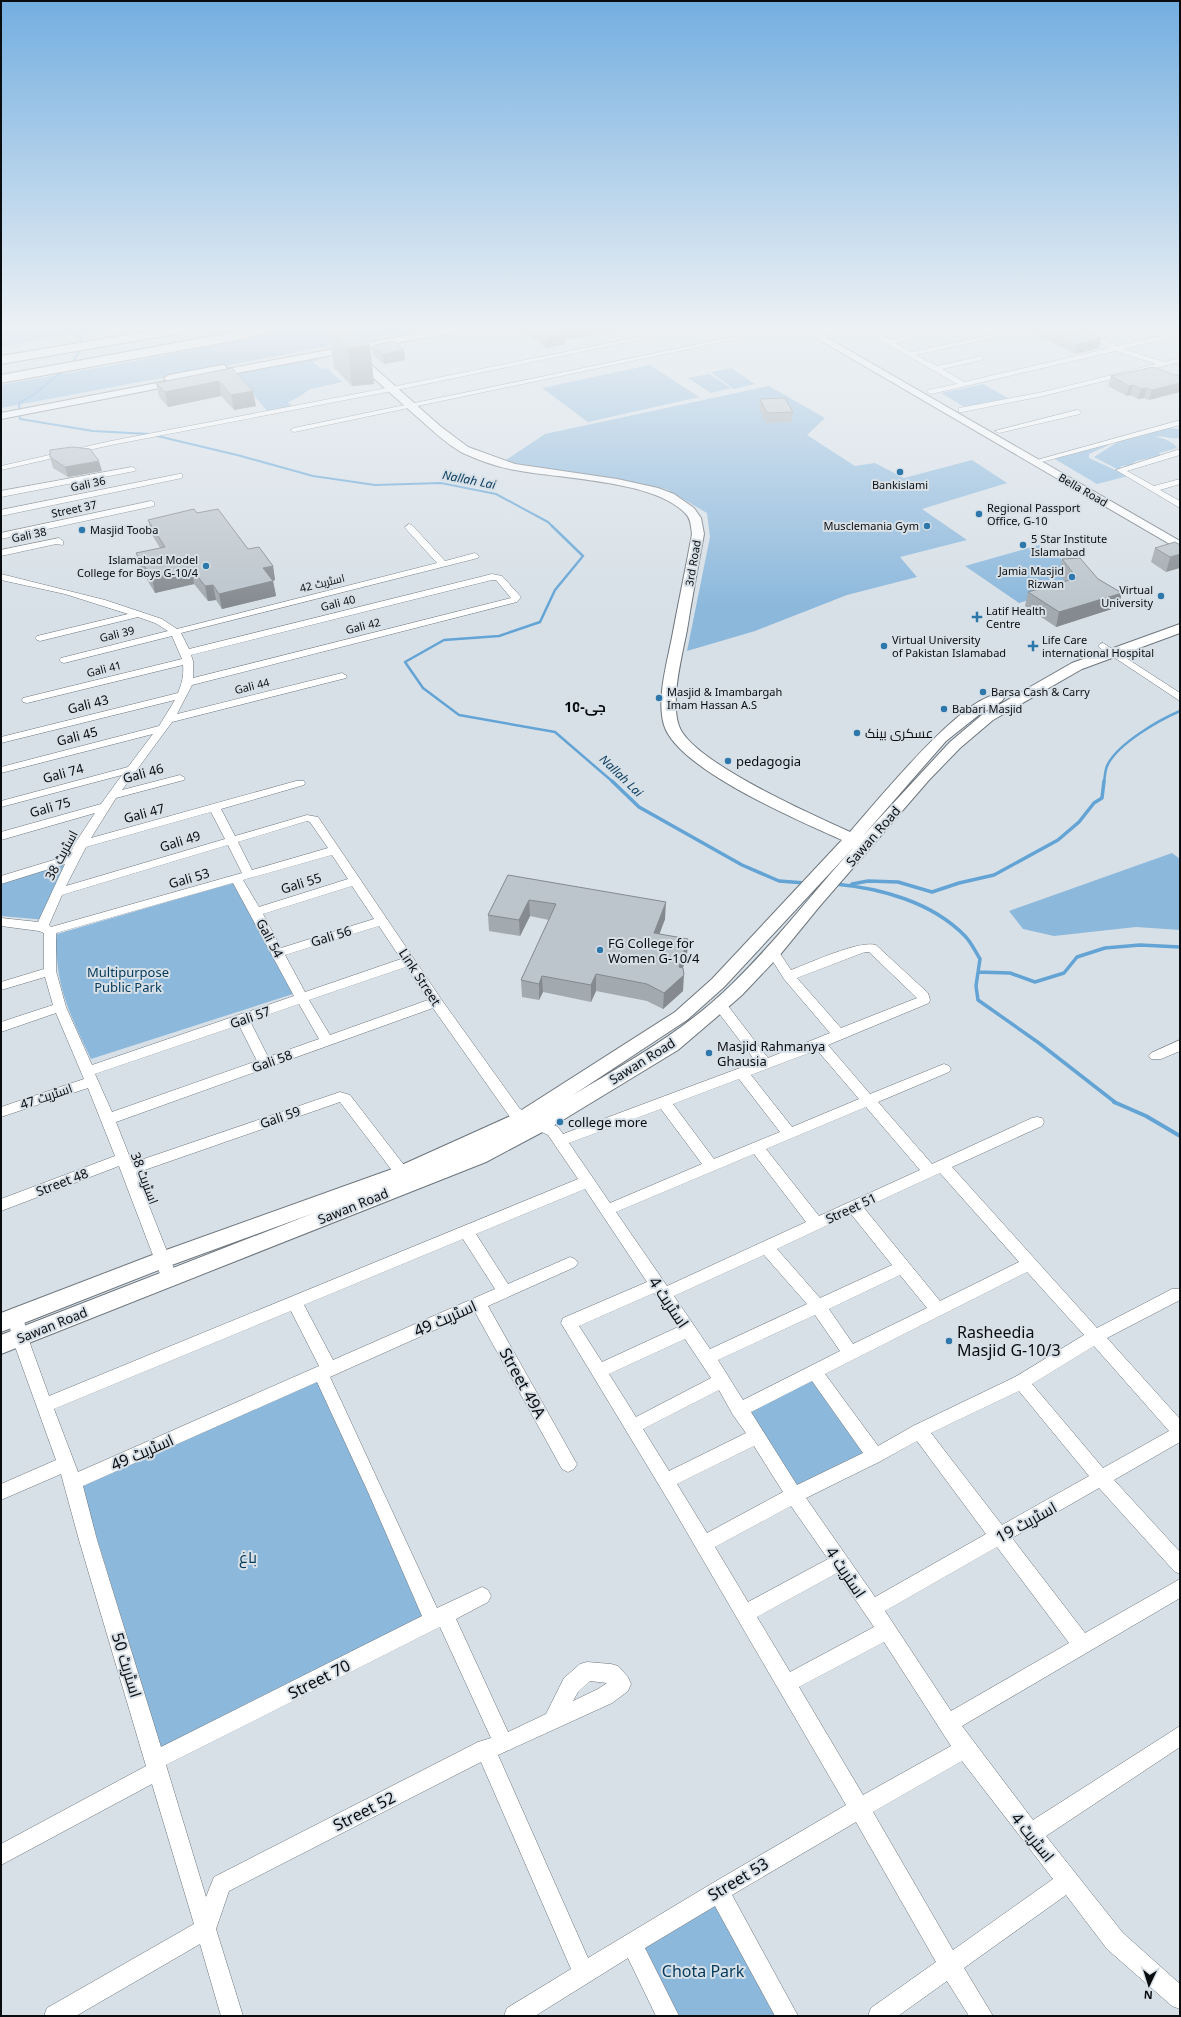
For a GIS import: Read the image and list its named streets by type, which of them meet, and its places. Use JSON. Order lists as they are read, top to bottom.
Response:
{
  "streets": {
    "main road": ["Bella Road", "3rd Road", "Sawan Road"],
    "street": [
      "Gali 36",
      "Street 37",
      "Gali 38",
      "اسٹریٹ 42",
      "Gali 40",
      "Gali 42",
      "Gali 39",
      "Gali 41",
      "Gali 44",
      "Gali 43",
      "Gali 45",
      "Gali 74",
      "Gali 46",
      "Gali 75",
      "Gali 47",
      "Gali 49",
      "اسٹریٹ 38",
      "Gali 53",
      "Gali 55",
      "Gali 56",
      "Gali 54",
      "Link Street",
      "Gali 57",
      "Gali 58",
      "اسٹریٹ 47",
      "Gali 59",
      "Street 48",
      "Street 51",
      "اسٹریٹ 4",
      "اسٹریٹ 49",
      "Street 49A",
      "اسٹریٹ 19",
      "اسٹریٹ 50",
      "Street 70",
      "Street 52",
      "Street 53"
    ]
  },
  "crossings": [
    ["3rd Road", "Sawan Road"],
    ["اسٹریٹ 42", "Gali 39"],
    ["Gali 40", "Gali 42"],
    ["Gali 40", "Gali 41"],
    ["Gali 40", "اسٹریٹ 38"],
    ["Gali 42", "اسٹریٹ 38"],
    ["Gali 41", "اسٹریٹ 38"],
    ["Gali 44", "Gali 45"],
    ["Gali 44", "اسٹریٹ 38"],
    ["Gali 43", "اسٹریٹ 38"],
    ["Gali 45", "اسٹریٹ 38"],
    ["Gali 74", "اسٹریٹ 38"],
    ["Gali 46", "Gali 75"],
    ["Gali 46", "اسٹریٹ 38"],
    ["Gali 75", "اسٹریٹ 38"],
    ["Gali 47", "اسٹریٹ 38"],
    ["Sawan Road", "اسٹریٹ 38"],
    ["Sawan Road", "Link Street"],
    ["Sawan Road", "Gali 59"],
    ["Sawan Road", "اسٹریٹ 4"],
    ["Sawan Road", "اسٹریٹ 50"],
    ["Gali 49", "اسٹریٹ 38"],
    ["Gali 49", "Link Street"],
    ["اسٹریٹ 38", "Gali 53"],
    ["اسٹریٹ 38", "Gali 57"],
    ["اسٹریٹ 38", "Gali 58"],
    ["اسٹریٹ 38", "اسٹریٹ 47"],
    ["اسٹریٹ 38", "Gali 59"],
    ["اسٹریٹ 38", "Street 48"],
    ["Gali 53", "Gali 54"],
    ["Gali 53", "Link Street"],
    ["Gali 55", "Gali 54"],
    ["Gali 55", "Link Street"],
    ["Gali 56", "Gali 54"],
    ["Gali 56", "Link Street"],
    ["Gali 54", "Gali 57"],
    ["Gali 54", "Gali 58"],
    ["Link Street", "Gali 57"],
    ["Link Street", "Gali 58"],
    ["Link Street", "اسٹریٹ 4"],
    ["Gali 57", "اسٹریٹ 47"],
    ["Gali 59", "Street 48"],
    ["Street 51", "اسٹریٹ 4"],
    ["اسٹریٹ 4", "اسٹریٹ 19"],
    ["اسٹریٹ 4", "Street 53"],
    ["اسٹریٹ 49", "Street 49A"],
    ["اسٹریٹ 49", "اسٹریٹ 50"],
    ["اسٹریٹ 50", "Street 70"],
    ["اسٹریٹ 50", "Street 52"]
  ],
  "districts": ["جی-10"],
  "water": ["Nallah Lai"],
  "parks": ["Multipurpose Public Park", "باغ", "Chota Park"],
  "places": {
    "other": [
      "Bankislami",
      "Regional Passport Office, G-10",
      "Musclemania Gym",
      "Masjid Tooba",
      "5 Star Institute Islamabad",
      "Islamabad Model College for Boys G-10/4",
      "Jamia Masjid Rizwan",
      "Virtual University",
      "Virtual University of Pakistan Islamabad",
      "Barsa Cash & Carry",
      "Masjid & Imambargah Imam Hassan A.S",
      "Babari Masjid",
      "عسکری بینک",
      "pedagogia",
      "FG College for Women G-10/4",
      "Masjid Rahmanya Ghausia",
      "college more",
      "Rasheedia Masjid G-10/3"
    ],
    "health": ["Latif Health Centre", "Life Care international Hospital"]
  },
  "north": "bottom"
}
